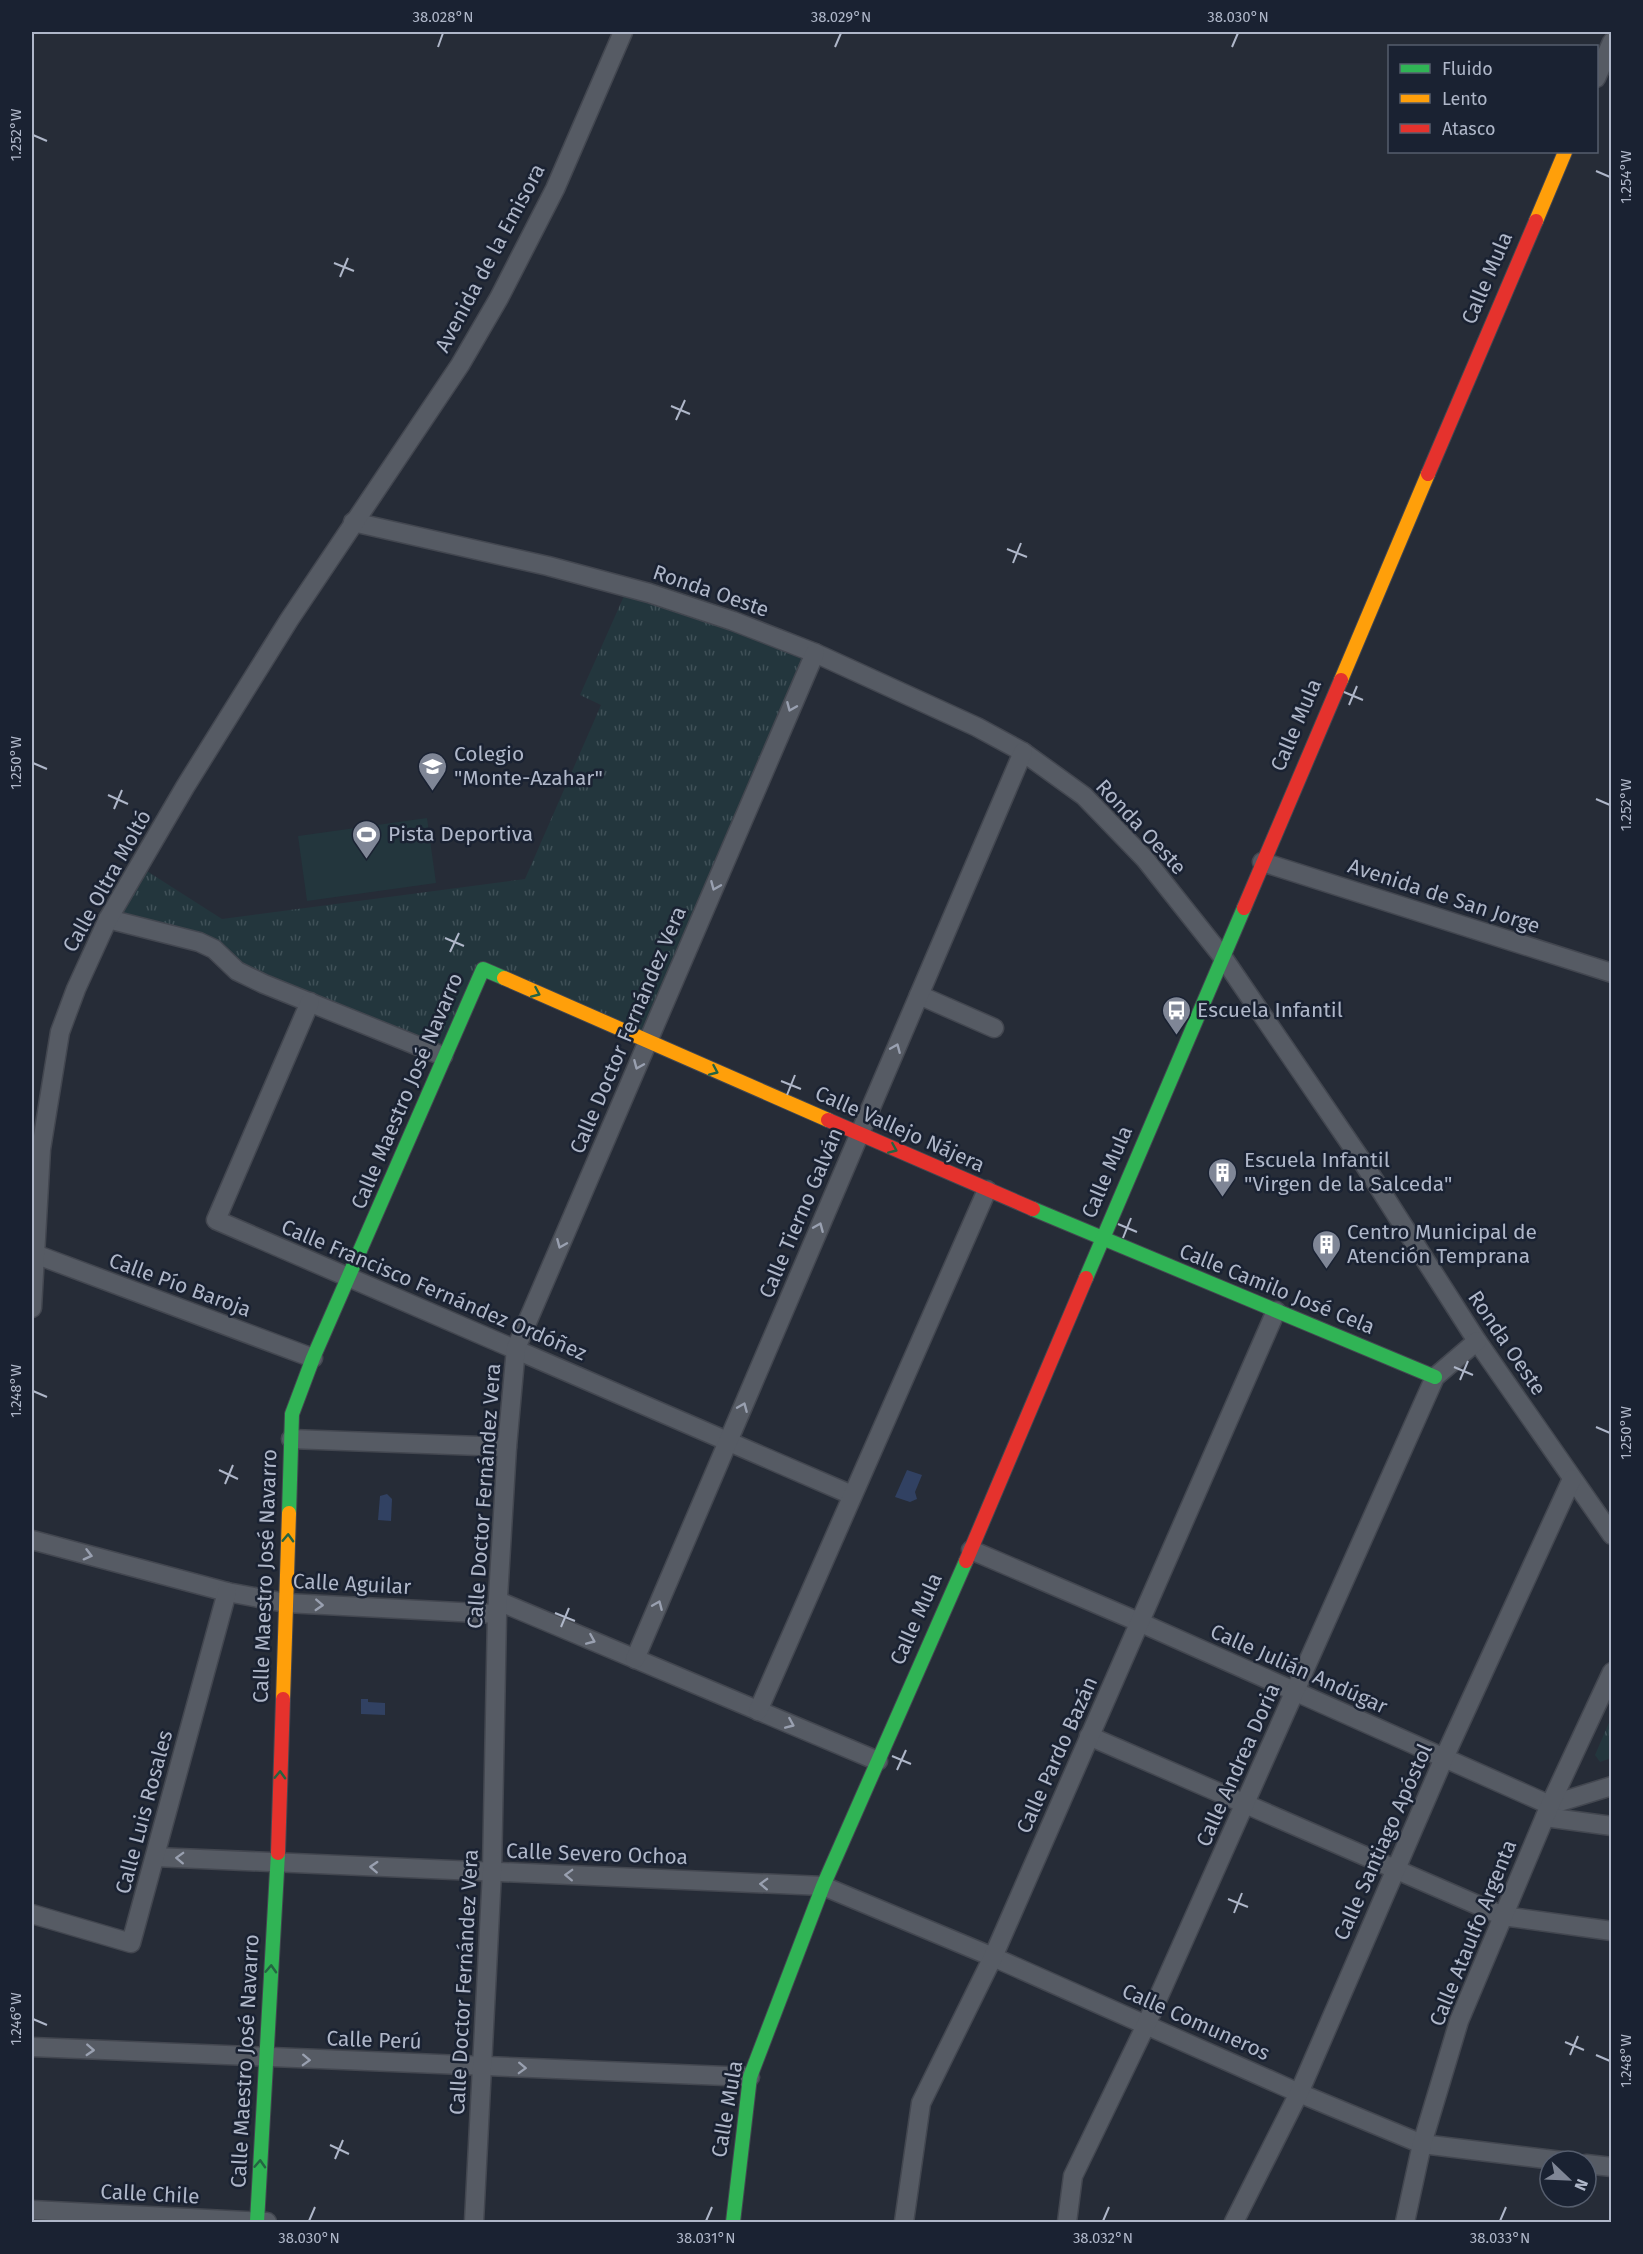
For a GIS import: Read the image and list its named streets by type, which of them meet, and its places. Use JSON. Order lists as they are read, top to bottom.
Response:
{
  "streets": {
    "street": [
      "Avenida de la Emisora",
      "Calle Mula",
      "Ronda Oeste",
      "Calle Oltra Moltó",
      "Avenida de San Jorge",
      "Calle Doctor Fernández Vera",
      "Calle Maestro José Navarro",
      "Calle Vallejo Nájera",
      "Calle Tierno Galván",
      "Calle Pío Baroja",
      "Calle Camilo José Cela",
      "Calle Francisco Fernández Ordóñez",
      "Calle Aguilar",
      "Calle Julián Andúgar",
      "Calle Pardo Bazán",
      "Calle Andrea Doria",
      "Calle Luis Rosales",
      "Calle Santiago Apóstol",
      "Calle Severo Ochoa",
      "Calle Ataulfo Argenta",
      "Calle Comuneros",
      "Calle Perú",
      "Calle Chile"
    ]
  },
  "crossings": [
    ["Avenida de la Emisora", "Ronda Oeste"],
    ["Avenida de la Emisora", "Calle Oltra Moltó"],
    ["Calle Mula", "Ronda Oeste"],
    ["Calle Mula", "Avenida de San Jorge"],
    ["Calle Mula", "Calle Vallejo Nájera"],
    ["Calle Mula", "Calle Camilo José Cela"],
    ["Calle Mula", "Calle Aguilar"],
    ["Calle Mula", "Calle Julián Andúgar"],
    ["Calle Mula", "Calle Severo Ochoa"],
    ["Calle Mula", "Calle Comuneros"],
    ["Calle Mula", "Calle Perú"],
    ["Ronda Oeste", "Calle Oltra Moltó"],
    ["Ronda Oeste", "Calle Doctor Fernández Vera"],
    ["Ronda Oeste", "Calle Tierno Galván"],
    ["Ronda Oeste", "Calle Andrea Doria"],
    ["Ronda Oeste", "Calle Santiago Apóstol"],
    ["Calle Oltra Moltó", "Calle Pío Baroja"],
    ["Calle Doctor Fernández Vera", "Calle Vallejo Nájera"],
    ["Calle Doctor Fernández Vera", "Calle Francisco Fernández Ordóñez"],
    ["Calle Doctor Fernández Vera", "Calle Aguilar"],
    ["Calle Doctor Fernández Vera", "Calle Severo Ochoa"],
    ["Calle Doctor Fernández Vera", "Calle Perú"],
    ["Calle Maestro José Navarro", "Calle Vallejo Nájera"],
    ["Calle Maestro José Navarro", "Calle Pío Baroja"],
    ["Calle Maestro José Navarro", "Calle Francisco Fernández Ordóñez"],
    ["Calle Maestro José Navarro", "Calle Aguilar"],
    ["Calle Maestro José Navarro", "Calle Severo Ochoa"],
    ["Calle Maestro José Navarro", "Calle Perú"],
    ["Calle Maestro José Navarro", "Calle Chile"],
    ["Calle Vallejo Nájera", "Calle Tierno Galván"],
    ["Calle Vallejo Nájera", "Calle Camilo José Cela"],
    ["Calle Tierno Galván", "Calle Francisco Fernández Ordóñez"],
    ["Calle Tierno Galván", "Calle Aguilar"],
    ["Calle Camilo José Cela", "Calle Pardo Bazán"],
    ["Calle Camilo José Cela", "Calle Andrea Doria"],
    ["Calle Aguilar", "Calle Luis Rosales"],
    ["Calle Julián Andúgar", "Calle Pardo Bazán"],
    ["Calle Julián Andúgar", "Calle Andrea Doria"],
    ["Calle Julián Andúgar", "Calle Santiago Apóstol"],
    ["Calle Julián Andúgar", "Calle Ataulfo Argenta"],
    ["Calle Pardo Bazán", "Calle Comuneros"],
    ["Calle Andrea Doria", "Calle Comuneros"],
    ["Calle Luis Rosales", "Calle Severo Ochoa"],
    ["Calle Santiago Apóstol", "Calle Comuneros"],
    ["Calle Severo Ochoa", "Calle Comuneros"],
    ["Calle Ataulfo Argenta", "Calle Comuneros"]
  ],
  "one_way": [
    "Calle Doctor Fernández Vera",
    "Calle Maestro José Navarro",
    "Calle Vallejo Nájera",
    "Calle Aguilar",
    "Calle Severo Ochoa",
    "Calle Perú"
  ],
  "places": {
    "school or university": ["Colegio \"Monte-Azahar\""],
    "sports": ["Pista Deportiva"],
    "bus stop": ["Escuela Infantil"],
    "building": ["Escuela Infantil \"Virgen de la Salceda\"", "Centro Municipal de Atención Temprana"]
  },
  "legend": ["Fluido", "Lento", "Atasco"],
  "north": "bottom right",
  "coordinates": [
    "38.028°N",
    "38.029°N",
    "38.030°N",
    "1.252°W",
    "1.254°W",
    "1.250°W",
    "1.248°W",
    "1.246°W",
    "38.031°N",
    "38.032°N",
    "38.033°N"
  ]
}
